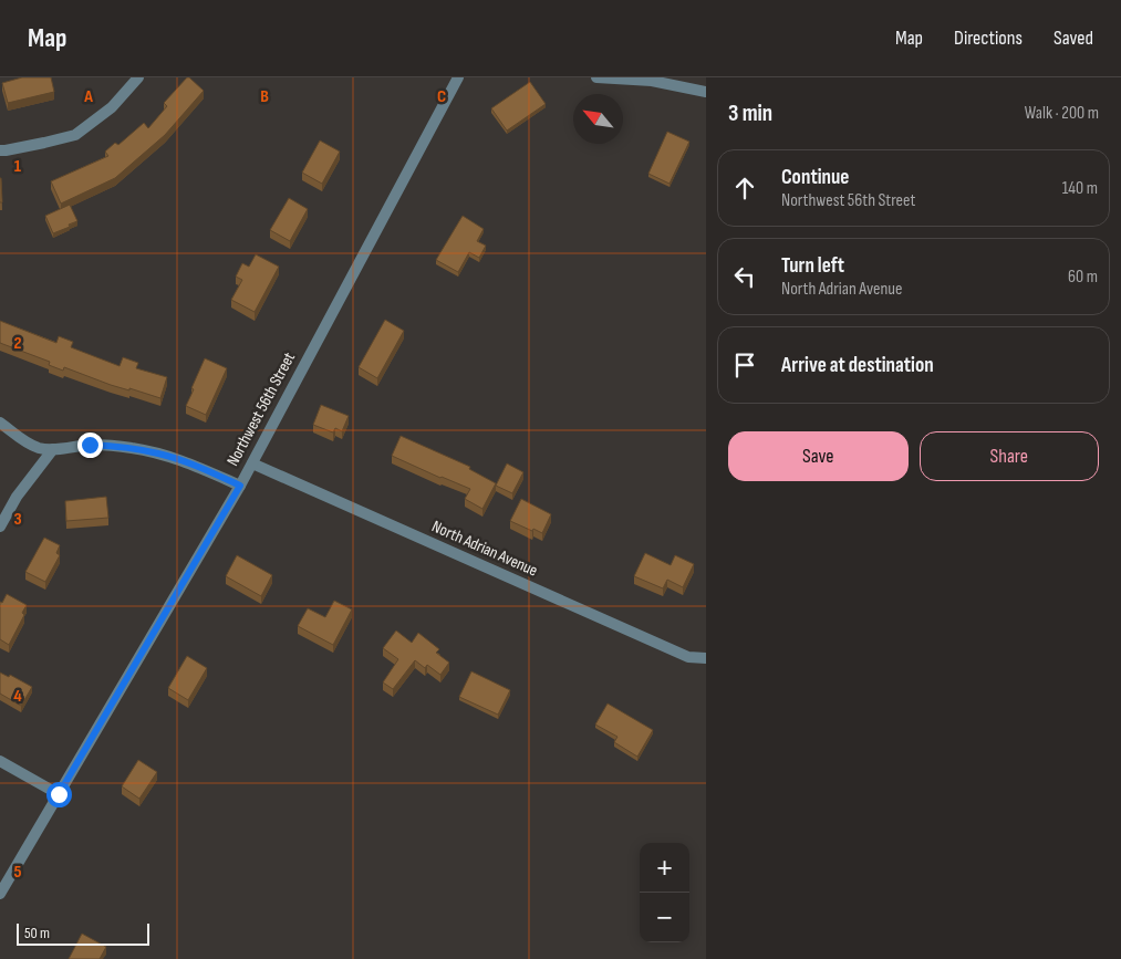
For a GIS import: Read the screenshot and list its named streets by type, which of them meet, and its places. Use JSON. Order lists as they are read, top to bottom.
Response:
{
  "streets": {
    "street": ["Northwest 56th Street", "North Adrian Avenue"]
  },
  "crossings": [
    ["Northwest 56th Street", "North Adrian Avenue"]
  ],
  "scale_bar": "50 m",
  "north": "top left",
  "page": {
    "header": "Map",
    "nav": ["Map", "Directions", "Saved"],
    "heading": ["3 min", "Walk · 200 m"],
    "list": [
      ["Continue", "Northwest 56th Street", "140 m"],
      ["Turn left", "North Adrian Avenue", "60 m"],
      "Arrive at destination"
    ],
    "buttons": ["Save", "Share"],
    "map_buttons": ["+", "−"],
    "scale": "50 m"
  },
  "grid": {
    "columns": ["A", "B", "C"],
    "rows": [
      "1",
      "2",
      "3",
      "4",
      "5"
    ]
  }
}
